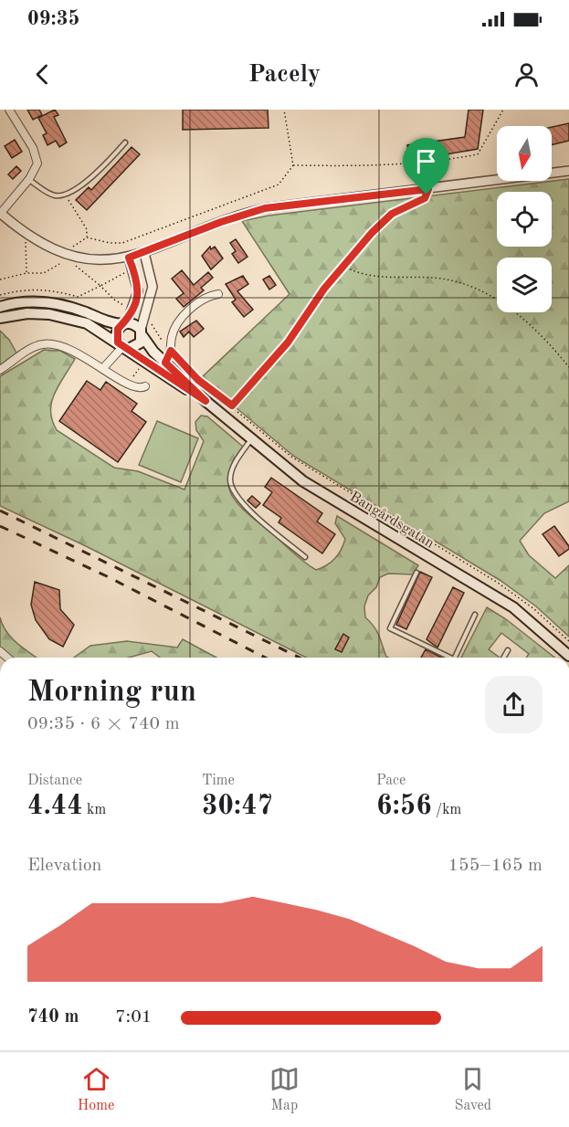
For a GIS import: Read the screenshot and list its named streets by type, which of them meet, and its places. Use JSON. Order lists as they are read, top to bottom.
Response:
{
  "streets": {
    "main road": ["Bangårdsgatan"]
  },
  "north": "bottom",
  "page": {
    "status": "09:35",
    "header": "Pacely",
    "heading": ["Morning run", "09:35 · 6 × 740 m"],
    "stats": [
      ["Distance", "4.44 km"],
      ["Time", "30:47"],
      ["Pace", "6:56 /km"]
    ],
    "chart": ["Elevation", "155–165 m"],
    "list": [
      {
        "name": "740 m",
        "note": "7:01"
      }
    ],
    "tabs": ["Home", "Map", "Saved"]
  }
}
